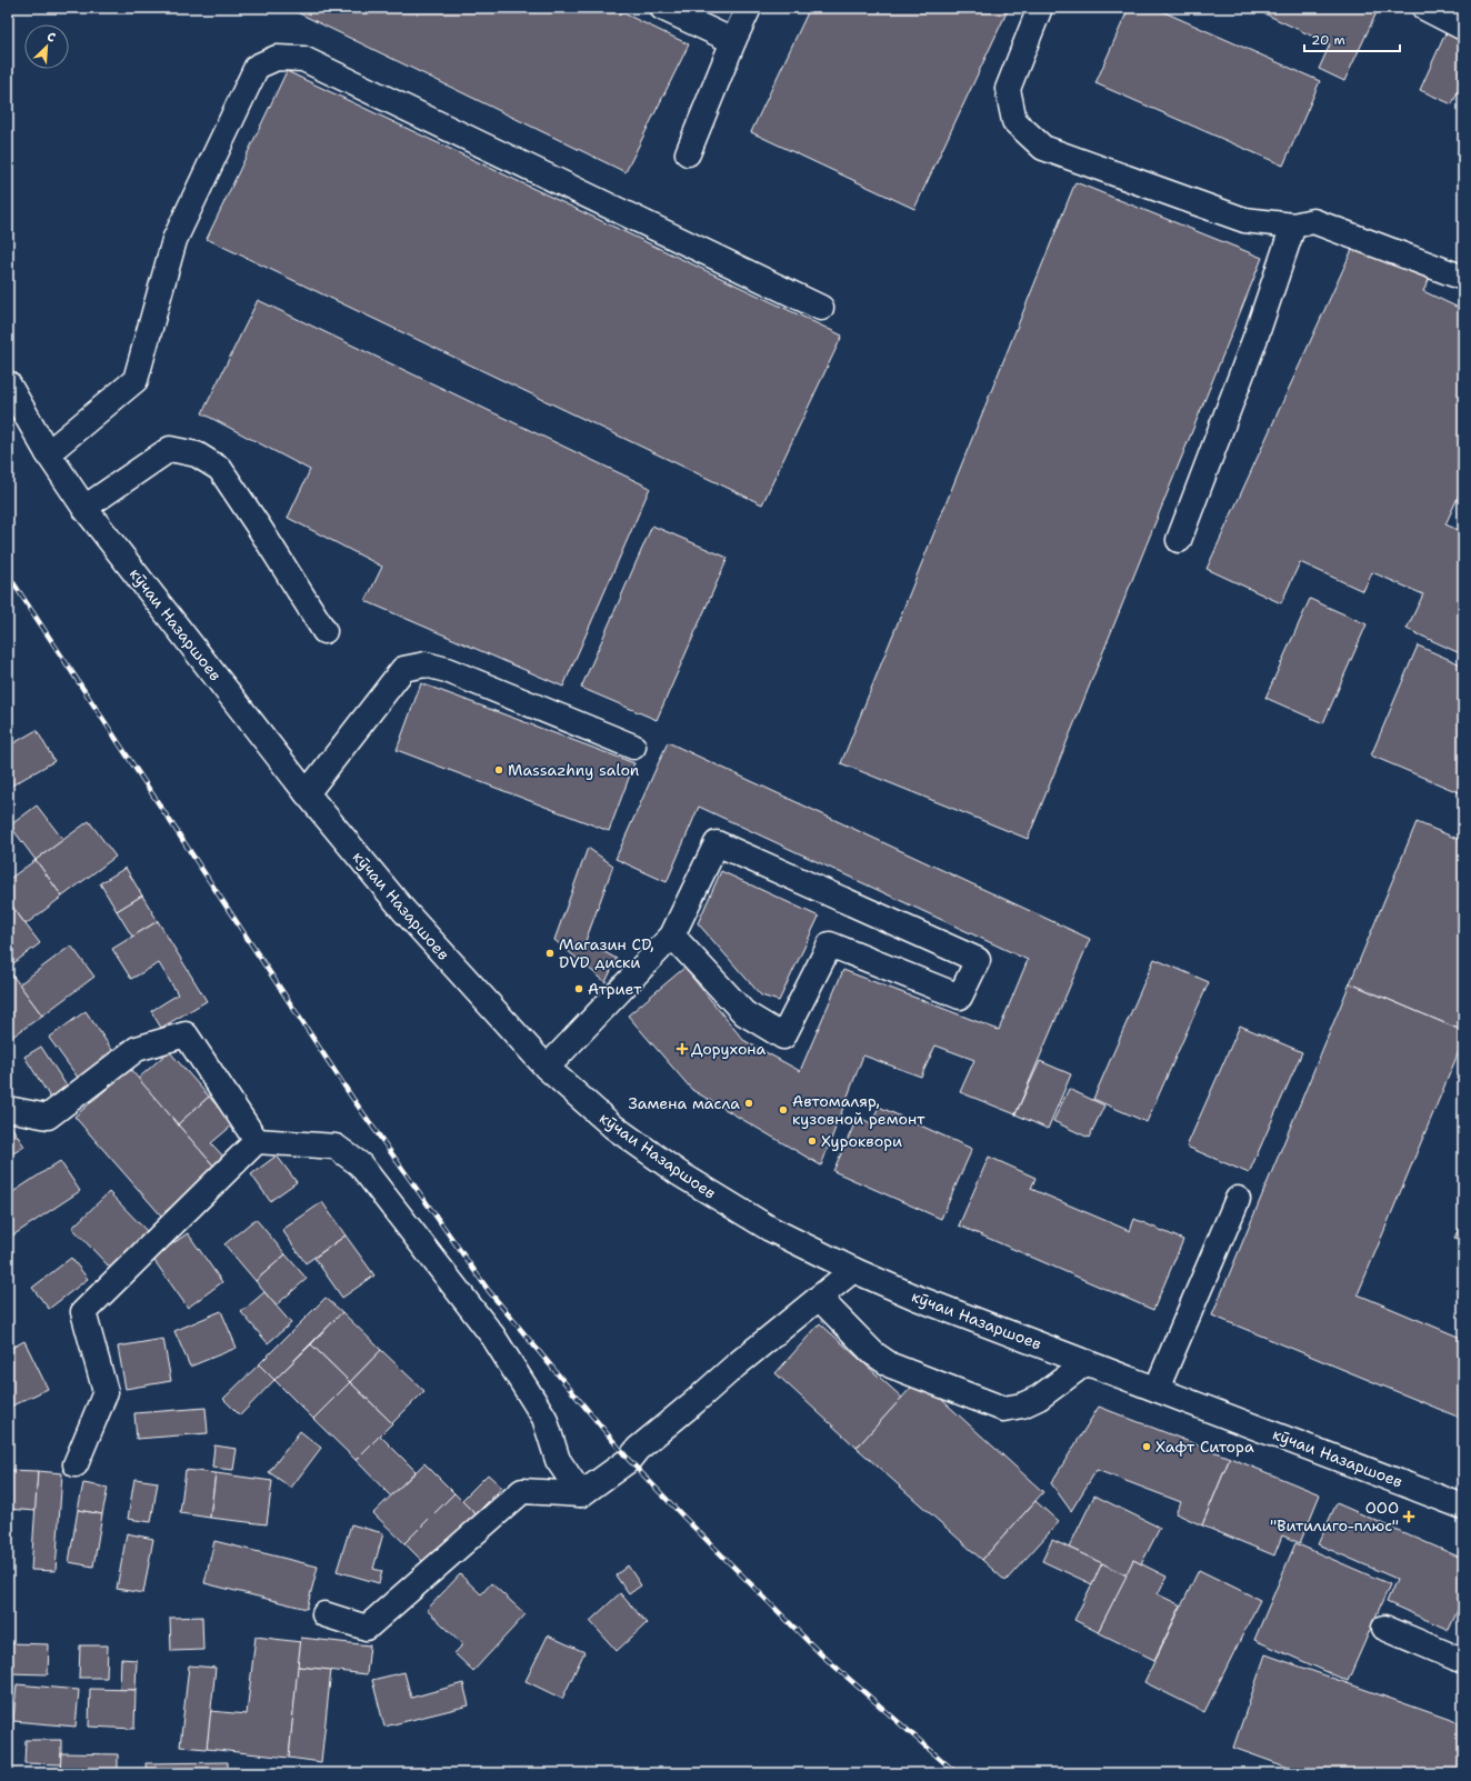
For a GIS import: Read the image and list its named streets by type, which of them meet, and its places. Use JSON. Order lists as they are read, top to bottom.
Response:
{
  "streets": {
    "street": ["кӯчаи Назаршоев"]
  },
  "places": {
    "other": [
      "Massazhny salon",
      "Магазин CD, DVD диски",
      "Атриет",
      "Замена масла",
      "Автомаляр, кузовной ремонт",
      "Хуроквори",
      "Хафт Ситора"
    ],
    "health": ["Дорухона", "ООО \"Витилиго-плюс\""]
  },
  "scale_bar": "20 m",
  "north": "top right"
}
